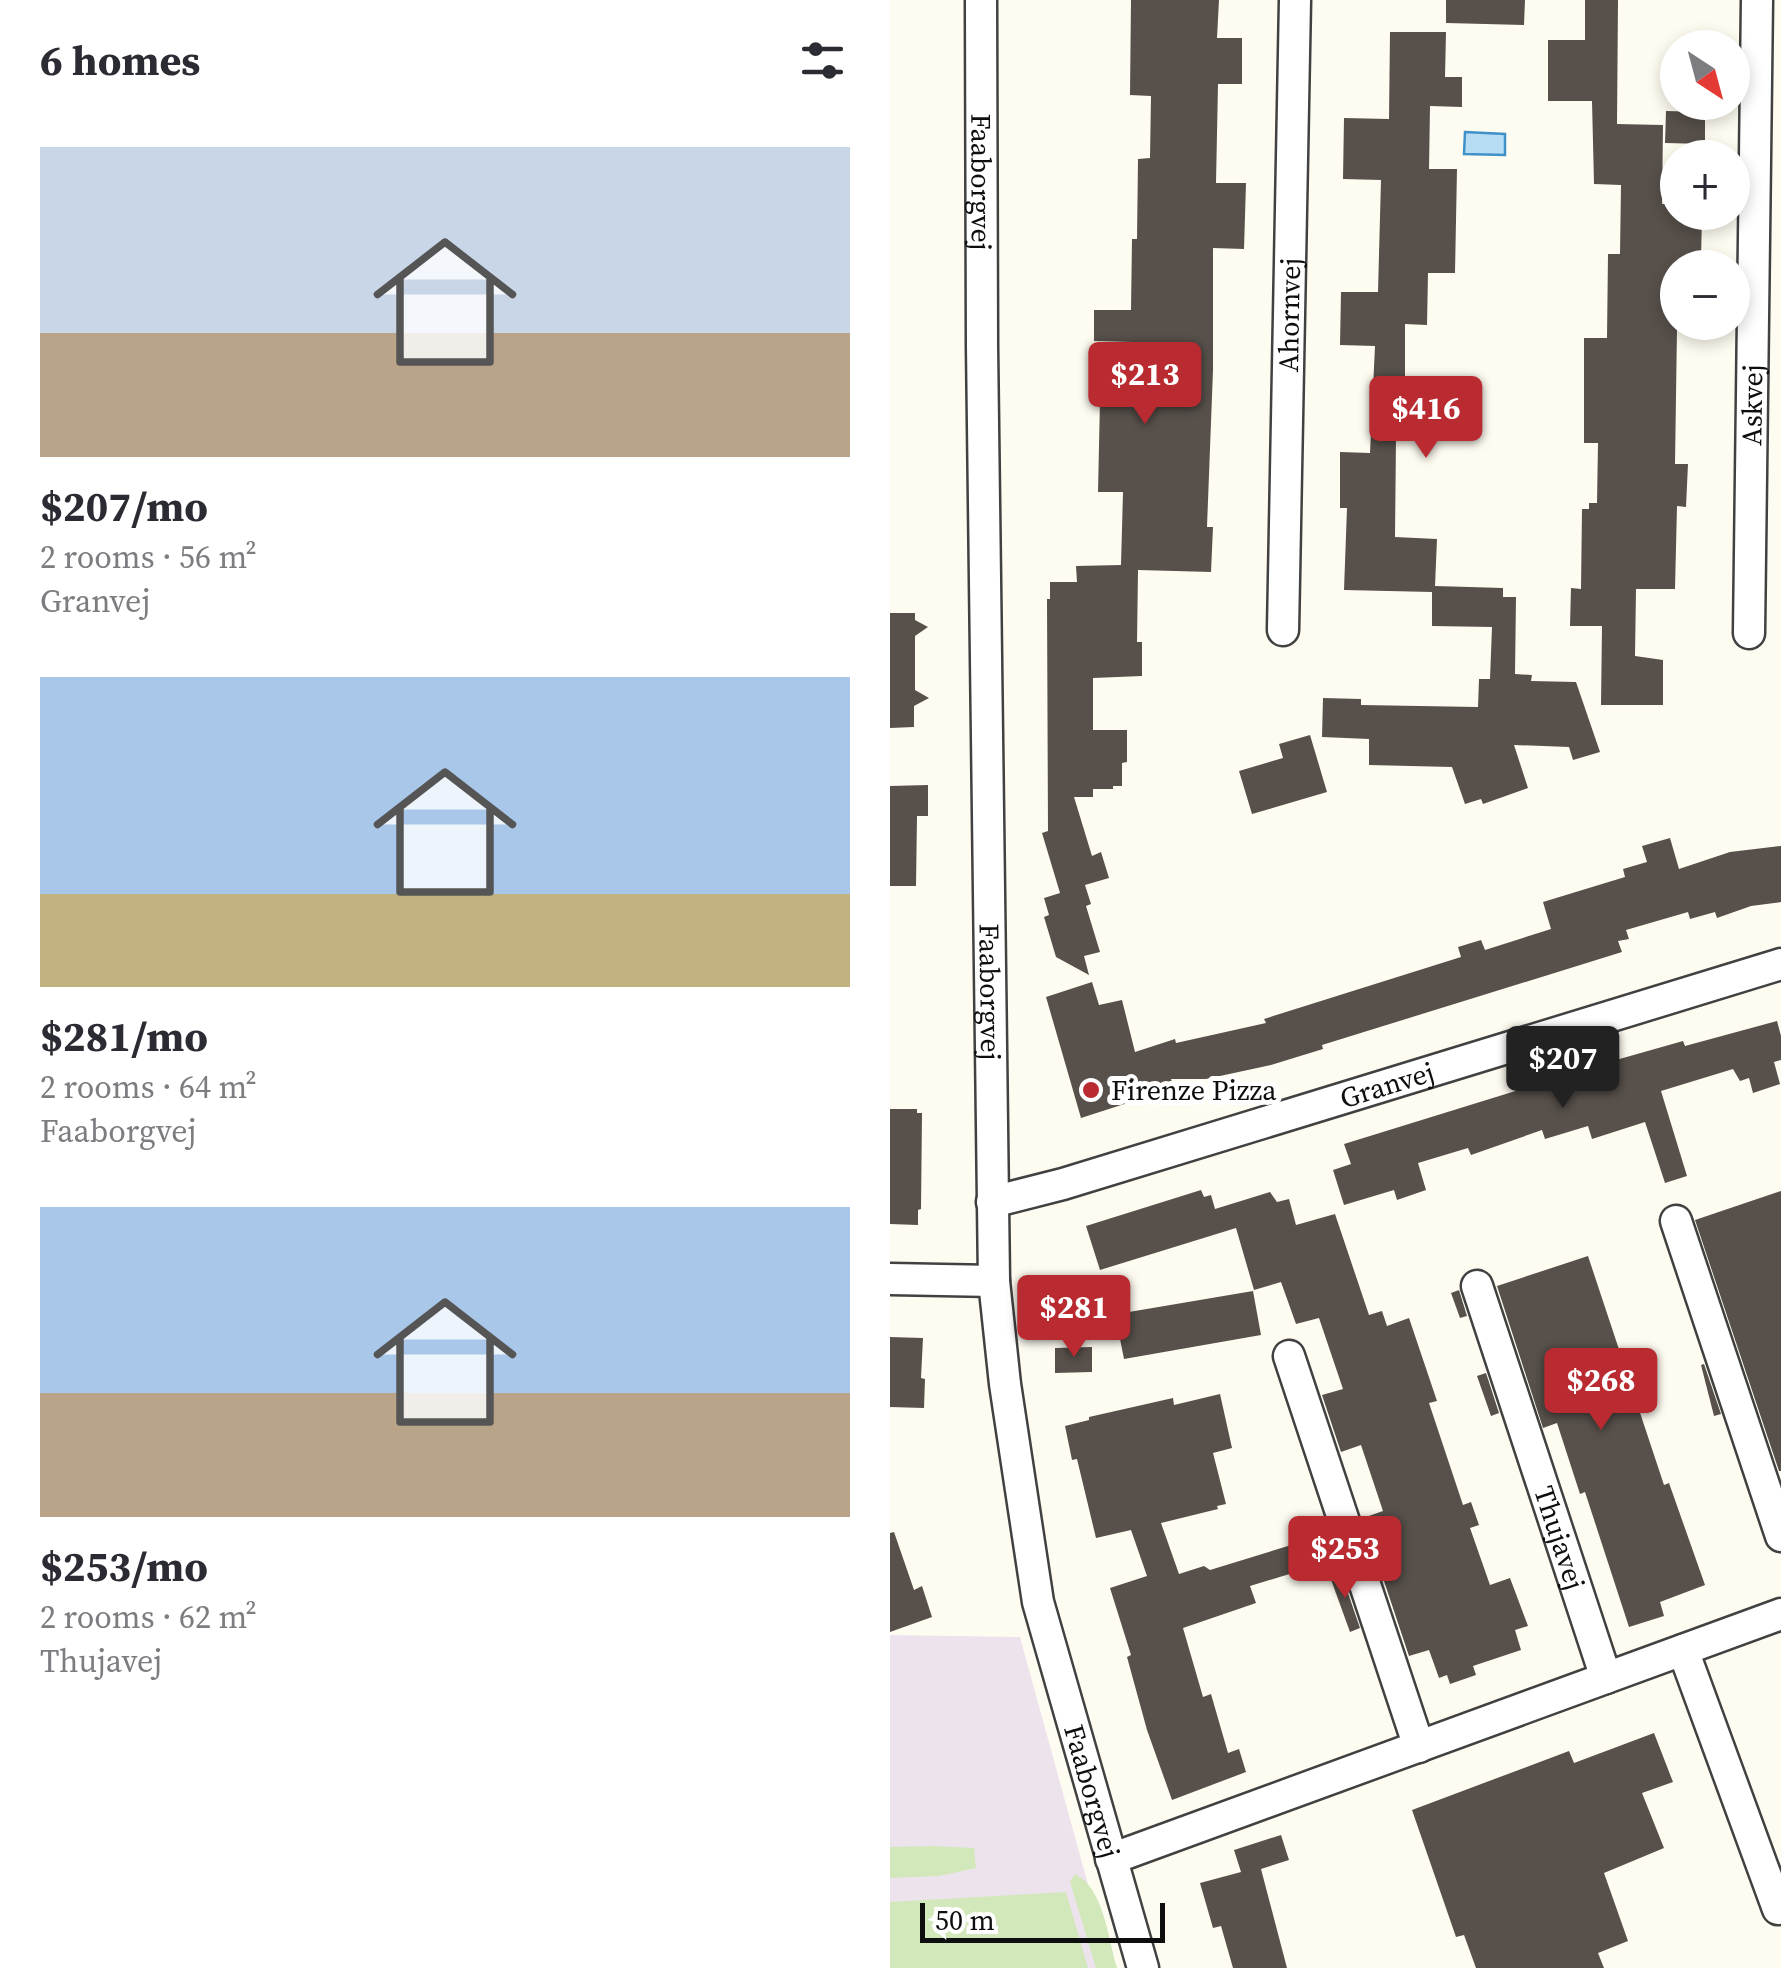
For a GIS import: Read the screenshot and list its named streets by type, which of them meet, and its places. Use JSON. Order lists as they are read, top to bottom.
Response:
{
  "streets": {
    "street": [
      "Faaborgvej",
      "Ahornvej",
      "Askvej",
      "Granvej",
      "Thujavej"
    ]
  },
  "crossings": [
    ["Faaborgvej", "Granvej"]
  ],
  "places": ["Firenze Pizza"],
  "scale_bar": "50 m",
  "north": "bottom right",
  "page": {
    "heading": "6 homes",
    "map_buttons": ["+", "−"],
    "list": [
      {
        "name": "$207/mo",
        "note": "2 rooms · 56 m² · Granvej"
      },
      {
        "name": "$281/mo",
        "note": "2 rooms · 64 m² · Faaborgvej"
      },
      {
        "name": "$253/mo",
        "note": "2 rooms · 62 m² · Thujavej"
      }
    ],
    "price": [
      "$213",
      "$416",
      "$207",
      "$281",
      "$268",
      "$253"
    ],
    "scale": "50 m"
  }
}
